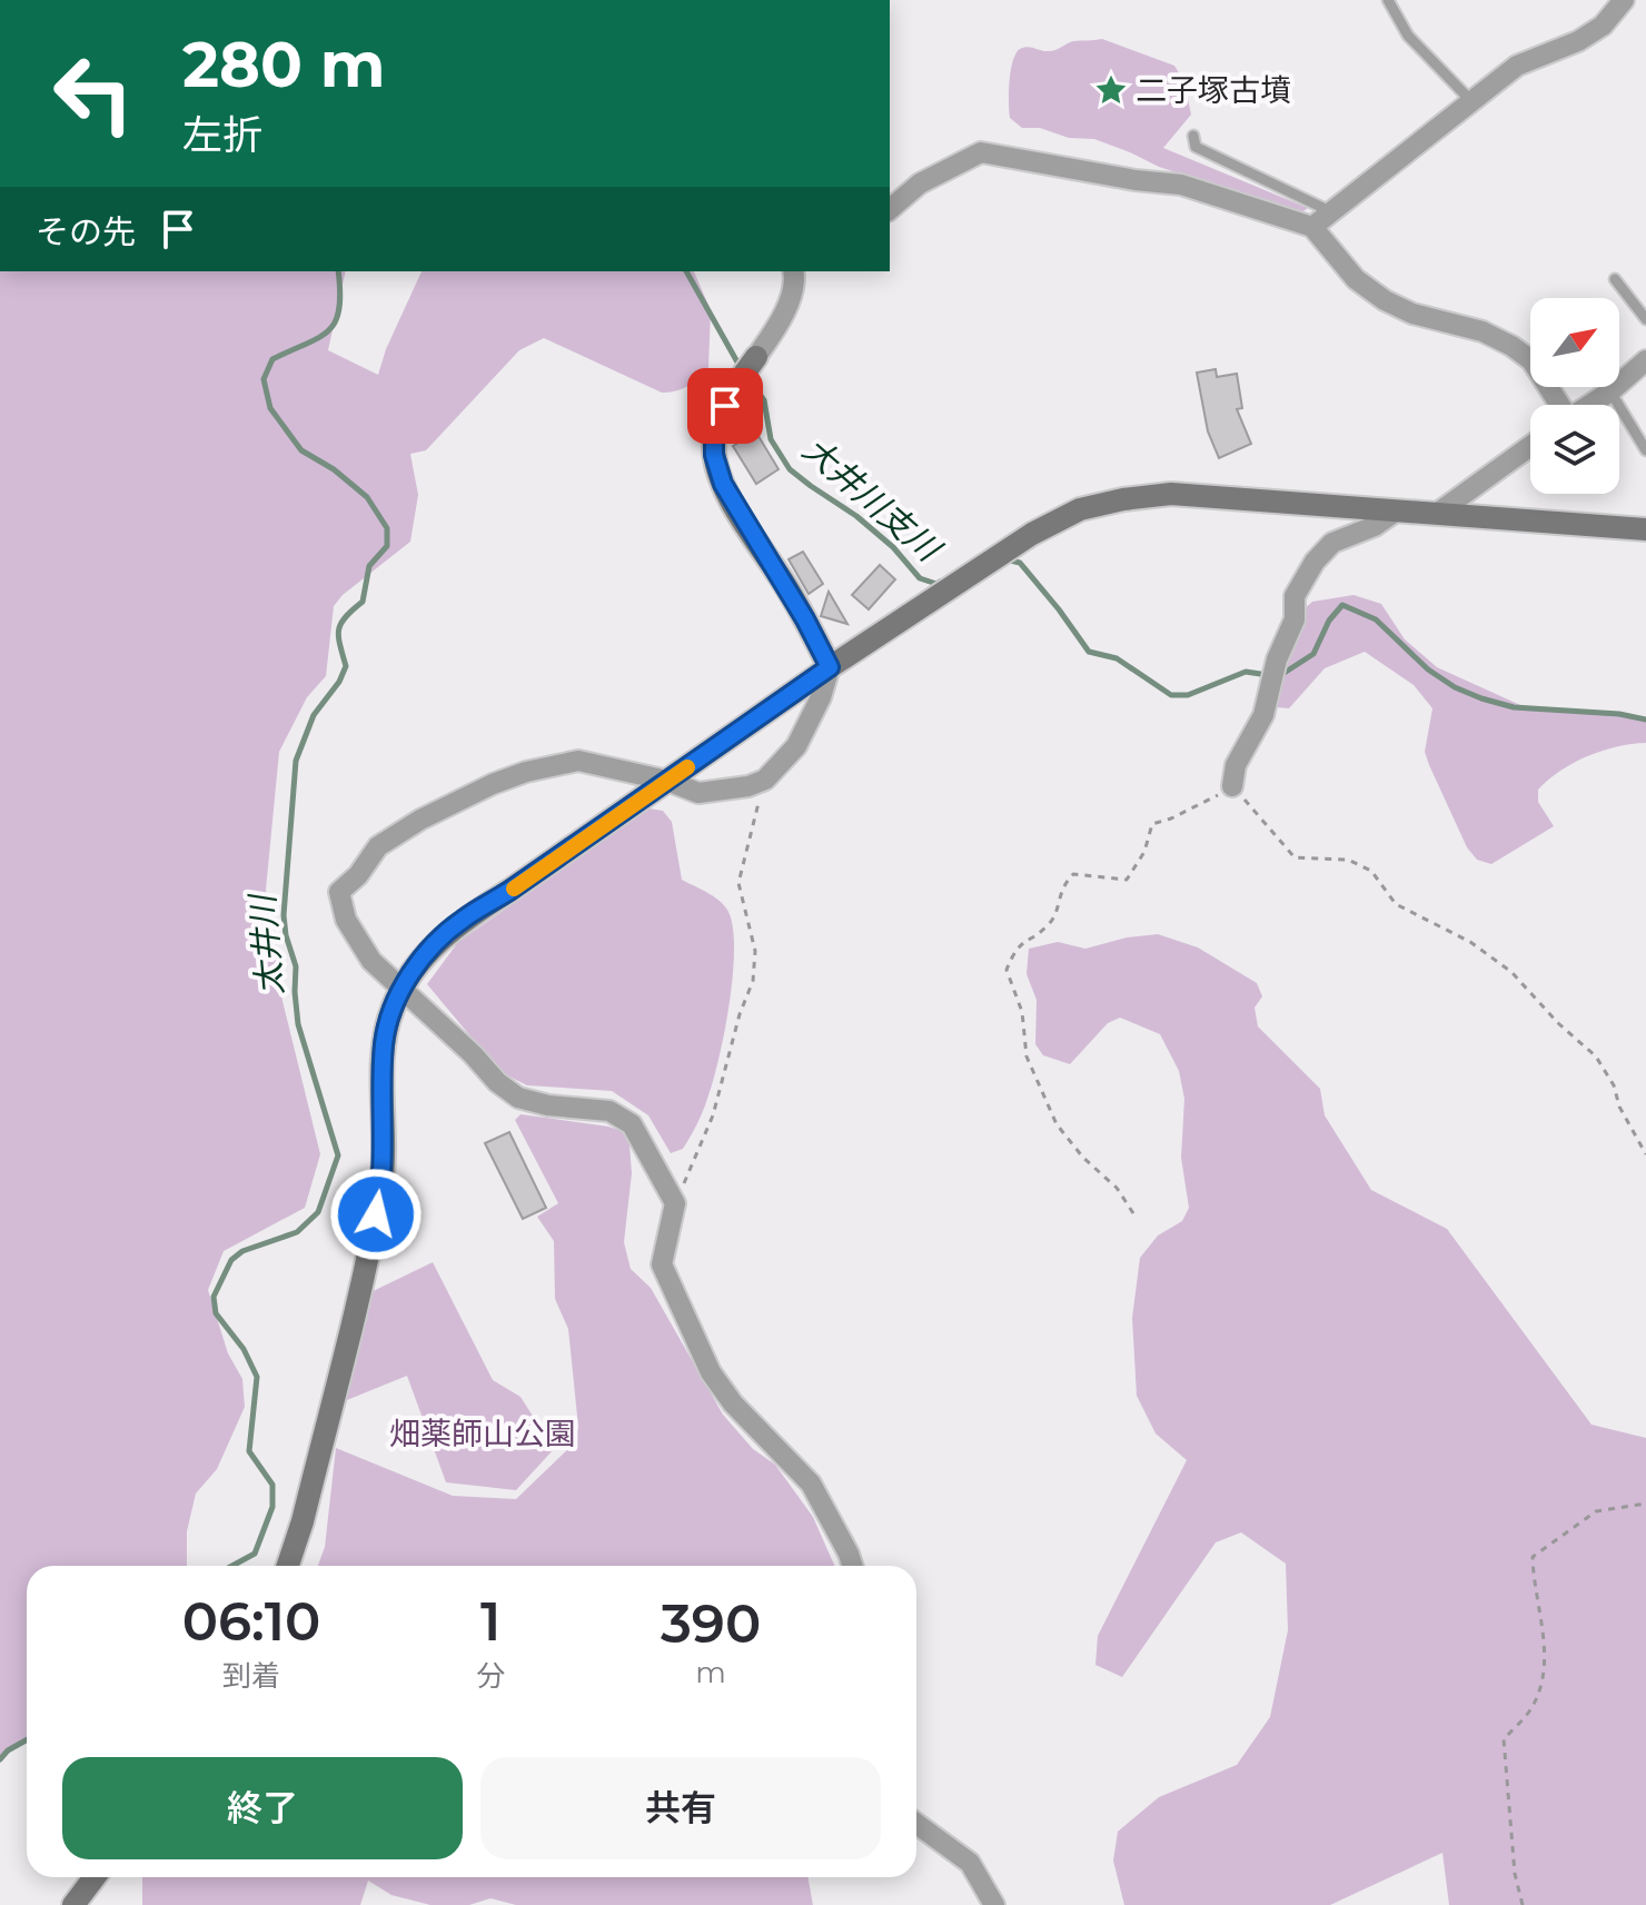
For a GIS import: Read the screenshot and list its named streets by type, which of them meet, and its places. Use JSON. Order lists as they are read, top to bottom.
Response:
{
  "water": ["大井川支川", "太井川"],
  "parks": ["畑薬師山公園"],
  "places": {
    "place": ["二子塚古墳"]
  },
  "north": "top right",
  "page": {
    "turn": ["280 m", "左折"],
    "then": "その先",
    "eta": [
      "06:10",
      "到着",
      "1",
      "分",
      "390",
      "m"
    ],
    "buttons": ["終了", "共有"]
  }
}
